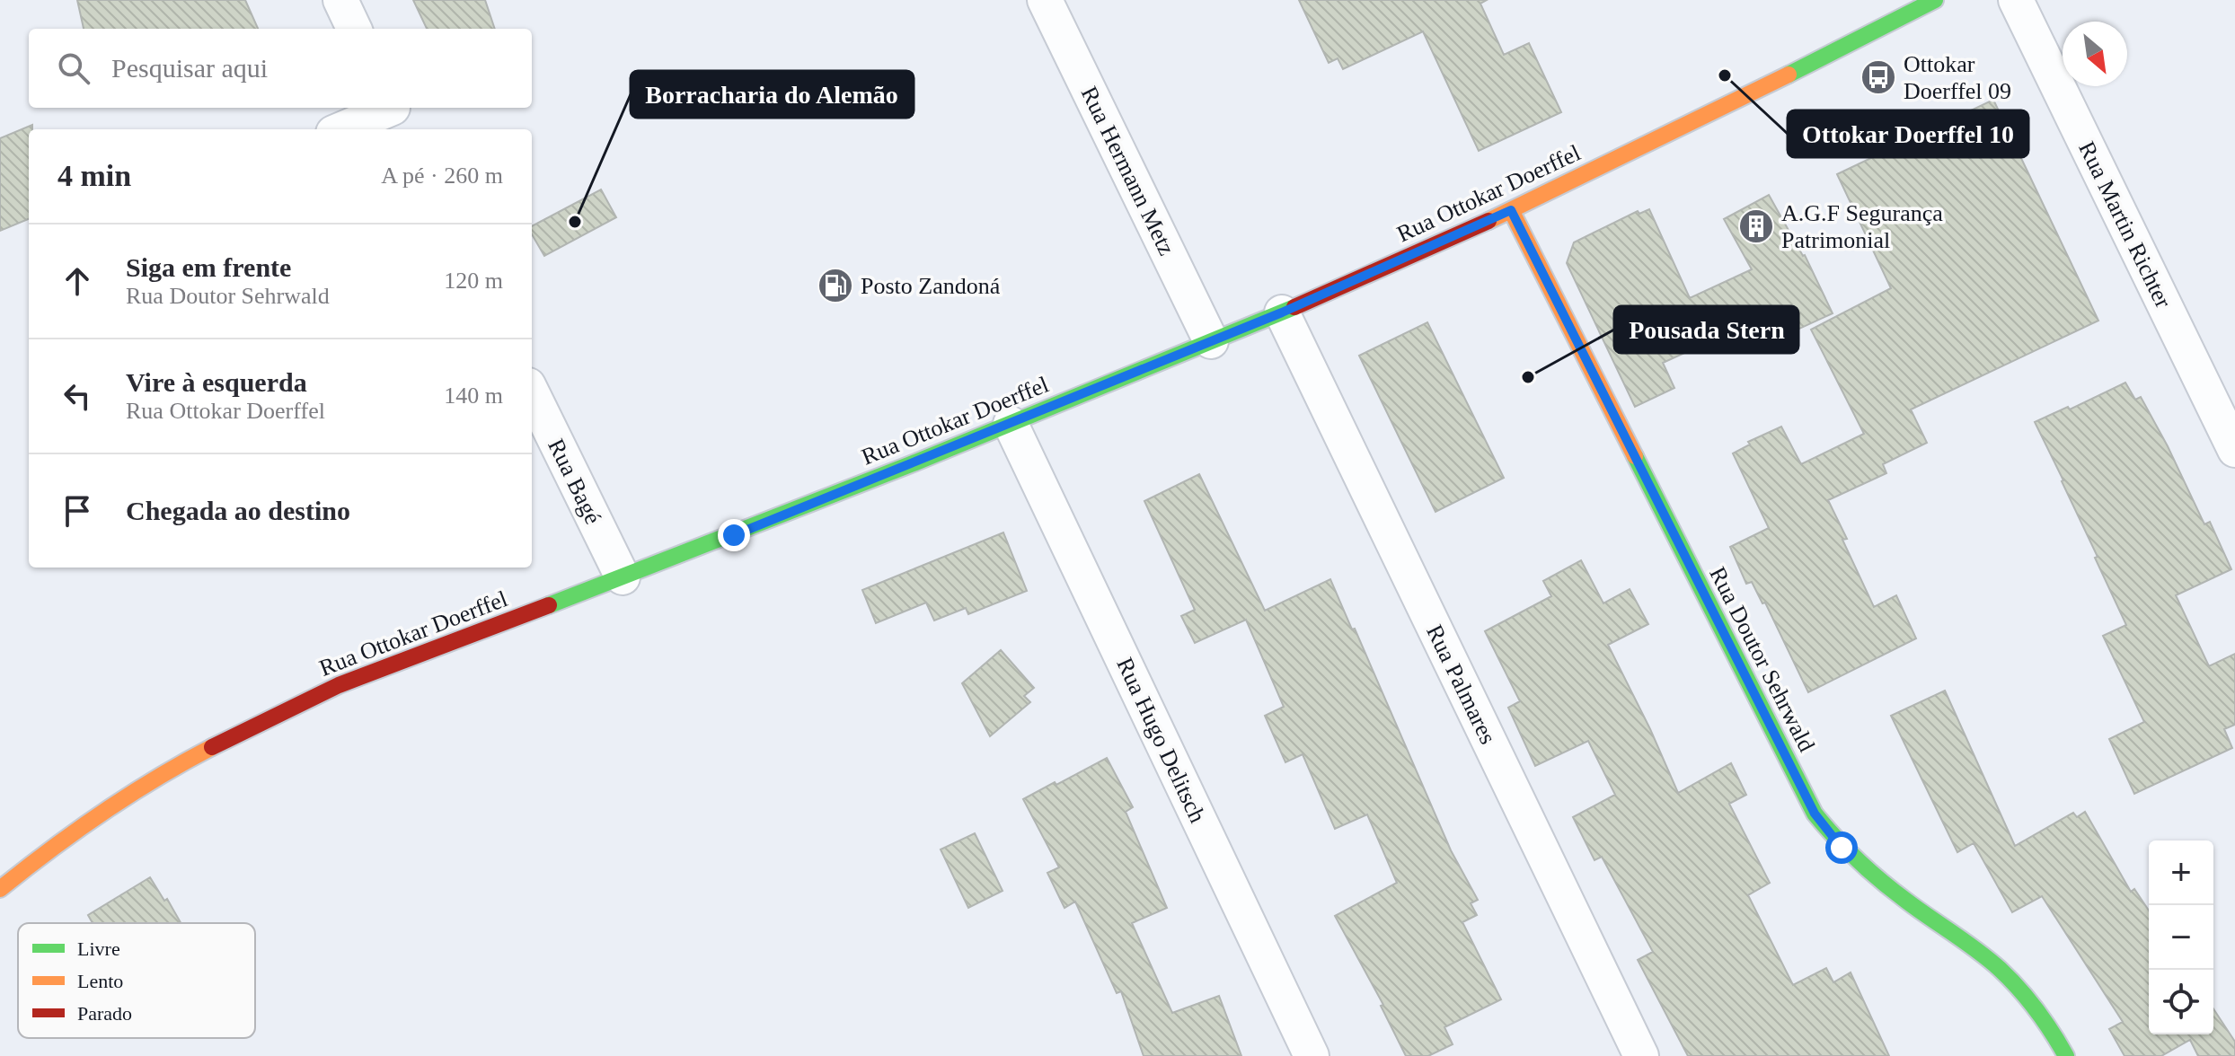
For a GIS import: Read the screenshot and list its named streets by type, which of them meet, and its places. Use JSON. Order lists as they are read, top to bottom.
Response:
{
  "streets": {
    "main road": ["Rua Ottokar Doerffel", "Rua Doutor Sehrwald"],
    "street": [
      "Rua Hermann Metz",
      "Rua Martin Richter",
      "Rua Bagé",
      "Rua Palmares",
      "Rua Hugo Delitsch"
    ]
  },
  "crossings": [
    ["Rua Hermann Metz", "Rua Ottokar Doerffel"],
    ["Rua Ottokar Doerffel", "Rua Bagé"],
    ["Rua Ottokar Doerffel", "Rua Doutor Sehrwald"],
    ["Rua Ottokar Doerffel", "Rua Palmares"],
    ["Rua Ottokar Doerffel", "Rua Hugo Delitsch"]
  ],
  "places": {
    "other": ["Ottokar Doerffel 10", "Borracharia do Alemão", "Pousada Stern"],
    "bus stop": ["Ottokar Doerffel 09"],
    "building": ["A.G.F Segurança Patrimonial"],
    "fuel station": ["Posto Zandoná"]
  },
  "legend": ["Livre", "Lento", "Parado"],
  "north": "bottom right",
  "page": {
    "search": "Pesquisar aqui",
    "heading": ["4 min", "A pé · 260 m"],
    "list": [
      ["Siga em frente", "Rua Doutor Sehrwald", "120 m"],
      ["Vire à esquerda", "Rua Ottokar Doerffel", "140 m"],
      "Chegada ao destino"
    ],
    "map_buttons": ["+", "−"]
  }
}
